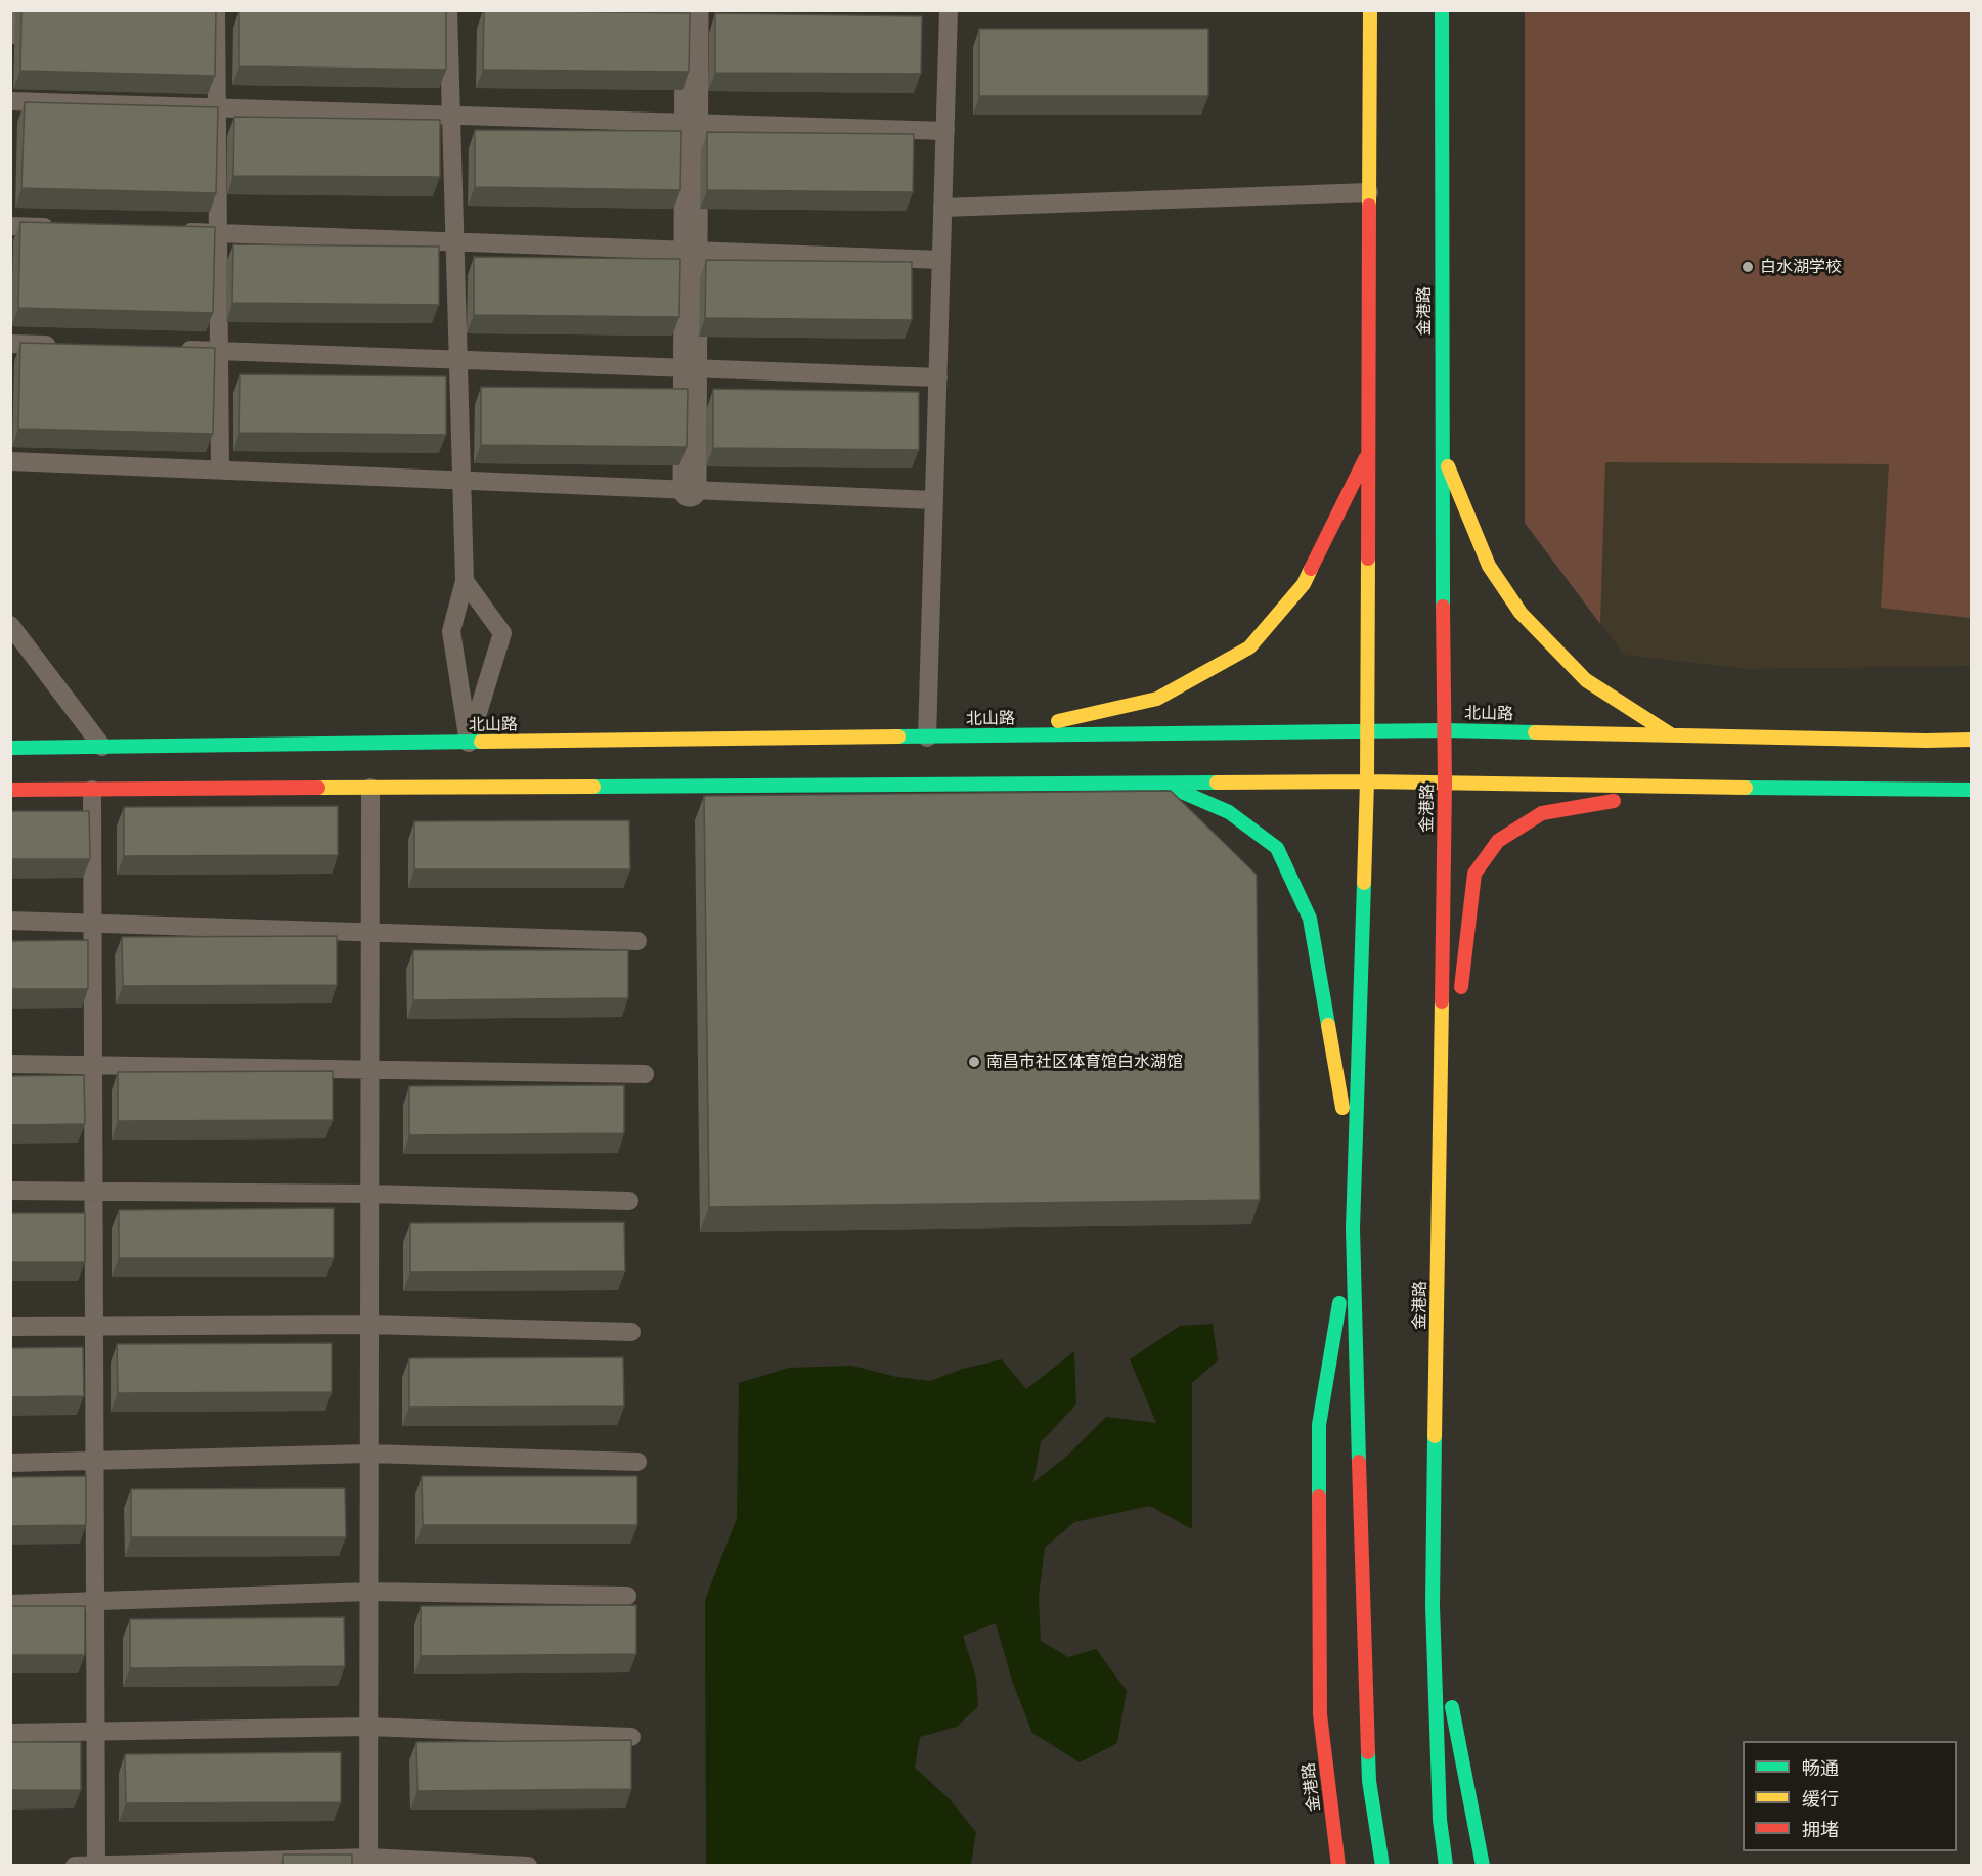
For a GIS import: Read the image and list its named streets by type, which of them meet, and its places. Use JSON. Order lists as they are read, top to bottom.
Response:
{
  "streets": {
    "main road": ["金港路", "北山路"]
  },
  "crossings": [
    ["金港路", "北山路"]
  ],
  "places": ["白水湖学校", "南昌市社区体育馆白水湖馆"],
  "legend": ["畅通", "缓行", "拥堵"]
}
